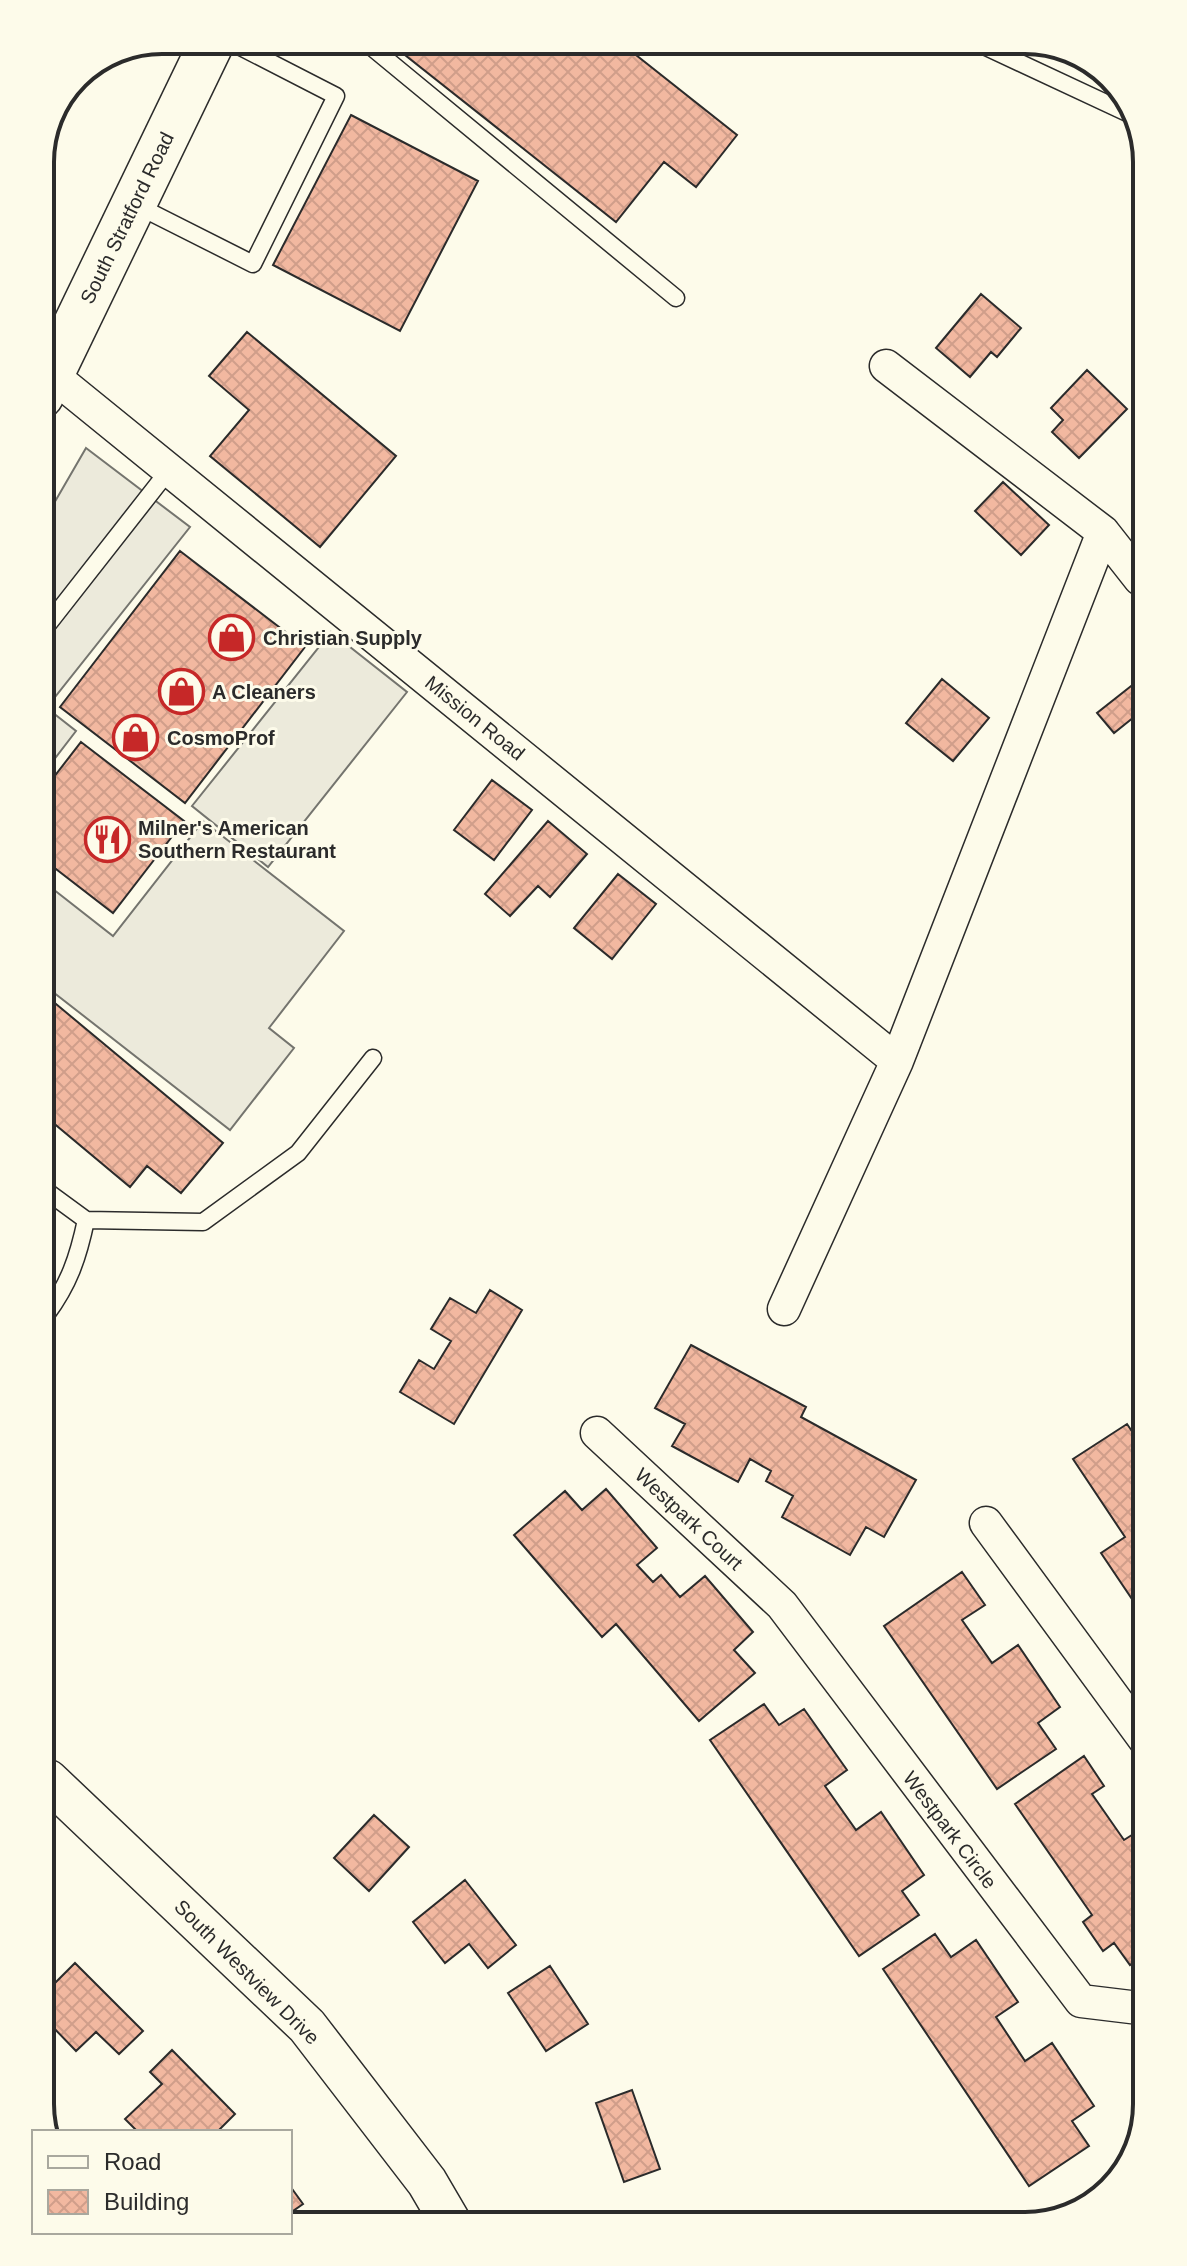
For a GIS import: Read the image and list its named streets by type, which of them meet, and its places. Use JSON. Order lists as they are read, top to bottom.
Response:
{
  "streets": {
    "main road": ["South Stratford Road"],
    "street": [
      "Mission Road",
      "Westpark Court",
      "Westpark Circle",
      "South Westview Drive"
    ]
  },
  "crossings": [
    ["Westpark Court", "Westpark Circle"]
  ],
  "places": {
    "shop": ["Christian Supply", "A Cleaners", "CosmoProf"],
    "restaurant": ["Milner's American Southern Restaurant"]
  },
  "legend": ["Road", "Building"]
}
